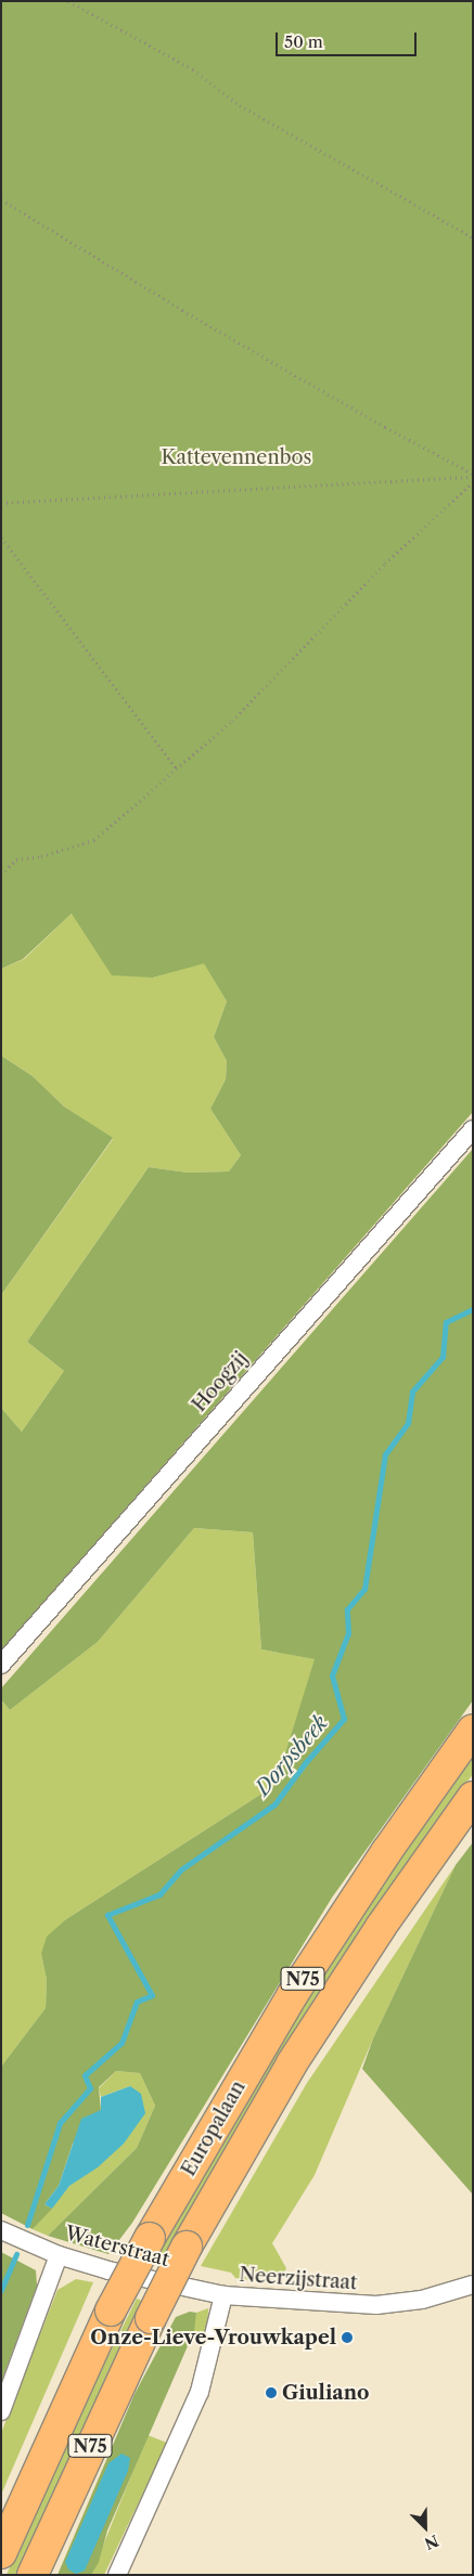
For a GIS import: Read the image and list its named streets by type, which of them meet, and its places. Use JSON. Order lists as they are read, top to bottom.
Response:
{
  "streets": {
    "highway": ["N75", "Europalaan"],
    "street": ["Hoogzij", "Waterstraat", "Neerzijstraat"]
  },
  "crossings": [
    ["Waterstraat", "Neerzijstraat"]
  ],
  "water": ["Dorpsbeek"],
  "parks": ["Kattevennenbos"],
  "places": ["Onze-Lieve-Vrouwkapel", "Giuliano"],
  "scale_bar": "50 m",
  "north": "bottom right"
}
